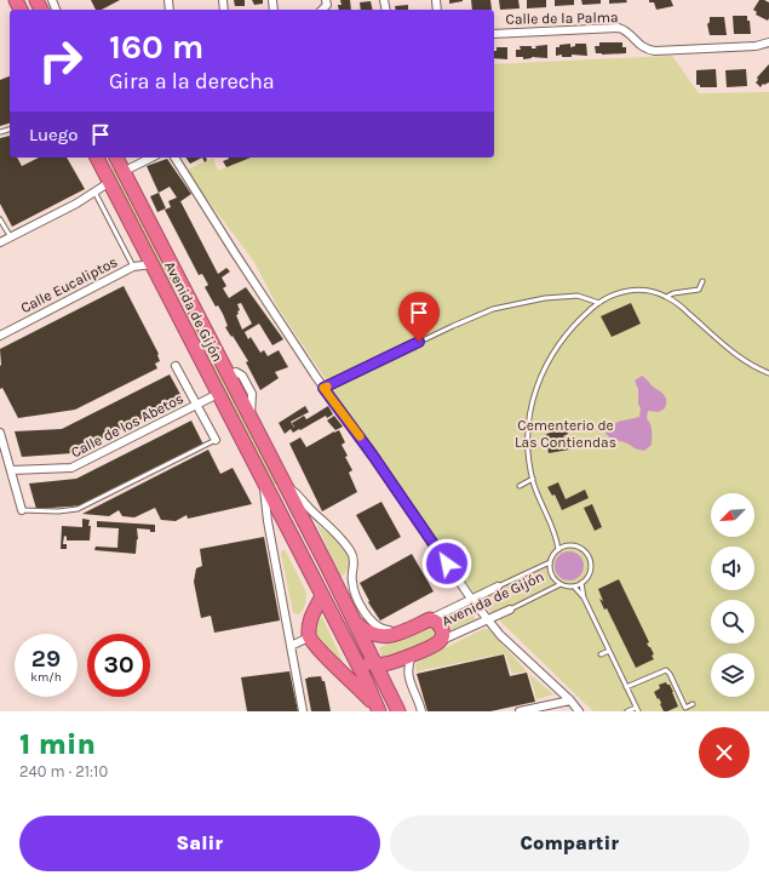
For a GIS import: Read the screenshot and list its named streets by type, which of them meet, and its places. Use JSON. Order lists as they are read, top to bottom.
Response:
{
  "streets": {
    "highway": ["Avenida de Gijón"],
    "street": ["Calle de la Palma", "Calle Eucaliptos", "Calle de los Abetos"]
  },
  "crossings": [
    ["Calle Eucaliptos", "Avenida de Gijón"],
    ["Avenida de Gijón", "Calle de los Abetos"]
  ],
  "parks": ["Cementerio de Las Contiendas"],
  "north": "bottom left",
  "page": {
    "turn": ["160 m", "Gira a la derecha"],
    "then": "Luego",
    "speed": "29 km/h",
    "limit": "30",
    "heading": ["1 min", "240 m · 21:10"],
    "buttons": ["Salir", "Compartir"]
  }
}
